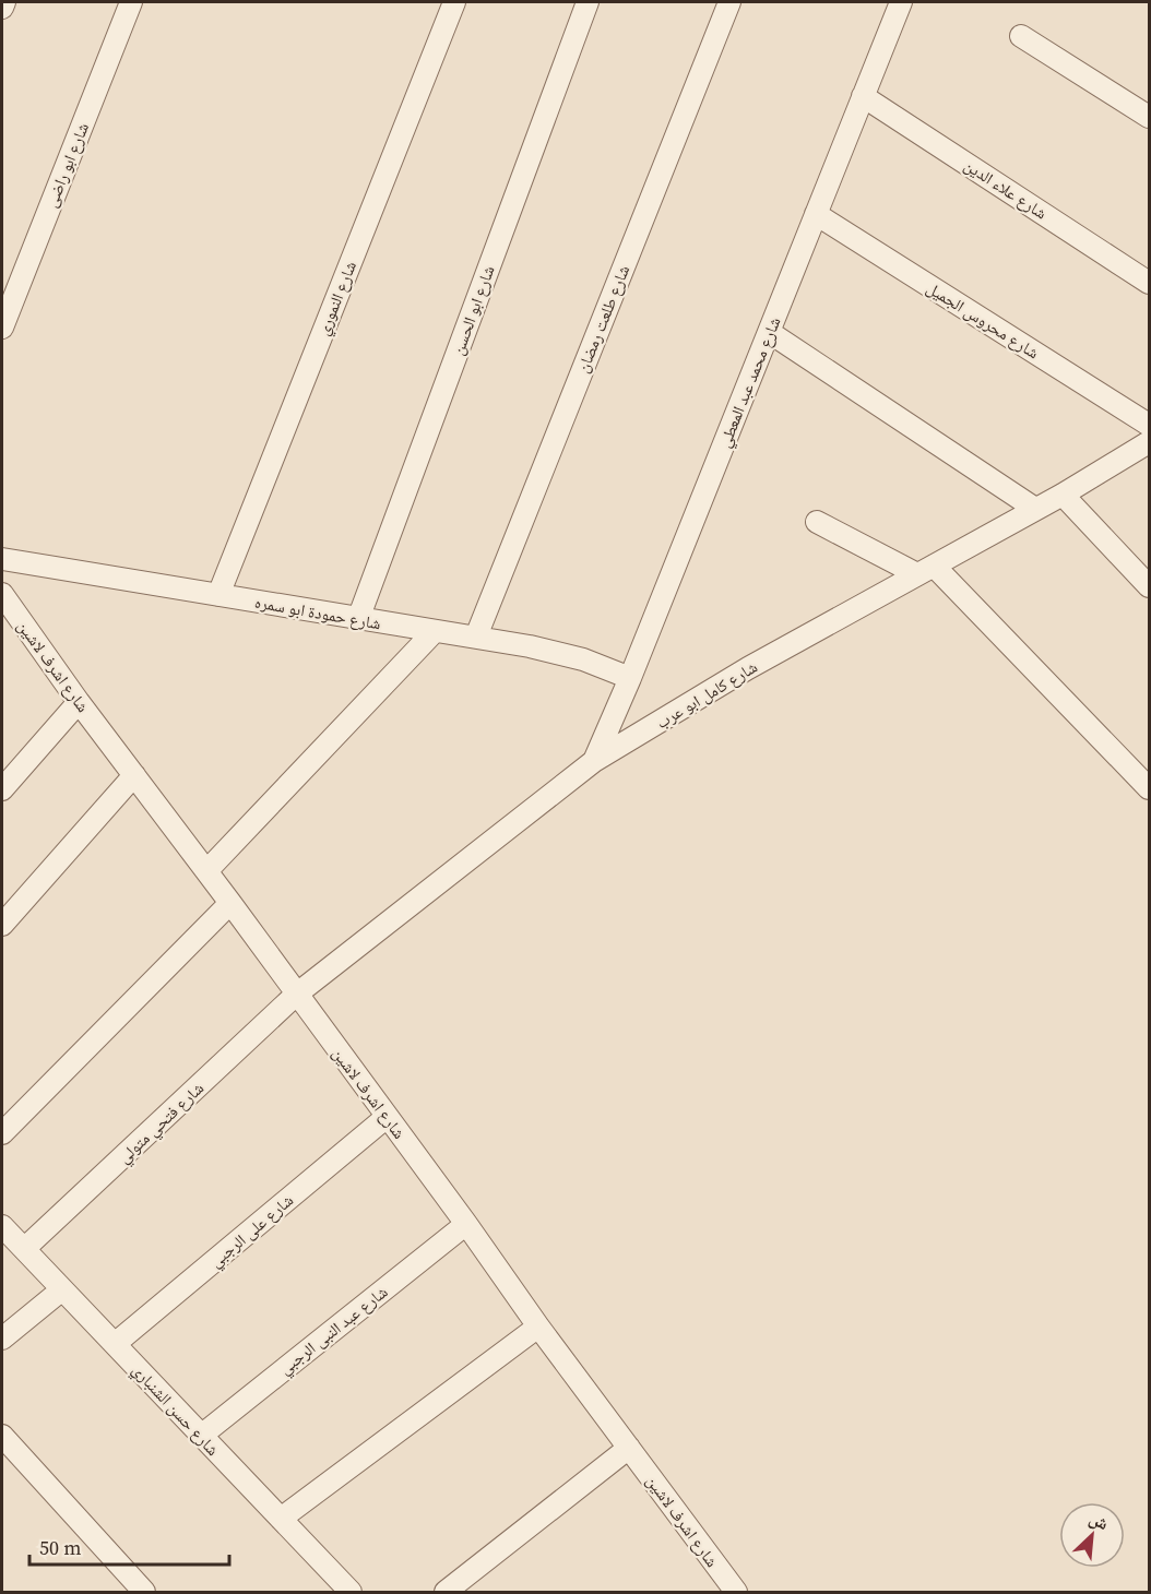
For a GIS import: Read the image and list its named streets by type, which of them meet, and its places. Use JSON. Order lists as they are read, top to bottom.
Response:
{
  "streets": {
    "street": [
      "شارع ابو راضى",
      "شارع علاء الدين",
      "شارع النموري",
      "شارع ابو الحسن",
      "شارع طلعت رمضان",
      "شارع محروس الجميل",
      "شارع محمد عبد المعطي",
      "شارع حمودة ابو سمره",
      "شارع اشرف لاشين",
      "شارع كامل ابو عرب",
      "شارع فتحي متولي",
      "شارع على الرجبي",
      "شارع عبد النبى الرجبي",
      "شارع حسن الشنباري"
    ]
  },
  "crossings": [
    ["شارع علاء الدين", "شارع محمد عبد المعطي"],
    ["شارع النموري", "شارع حمودة ابو سمره"],
    ["شارع ابو الحسن", "شارع حمودة ابو سمره"],
    ["شارع طلعت رمضان", "شارع حمودة ابو سمره"],
    ["شارع محروس الجميل", "شارع محمد عبد المعطي"],
    ["شارع محمد عبد المعطي", "شارع حمودة ابو سمره"],
    ["شارع محمد عبد المعطي", "شارع كامل ابو عرب"],
    ["شارع اشرف لاشين", "شارع كامل ابو عرب"],
    ["شارع اشرف لاشين", "شارع فتحي متولي"],
    ["شارع اشرف لاشين", "شارع على الرجبي"],
    ["شارع اشرف لاشين", "شارع عبد النبى الرجبي"],
    ["شارع كامل ابو عرب", "شارع فتحي متولي"],
    ["شارع فتحي متولي", "شارع حسن الشنباري"],
    ["شارع على الرجبي", "شارع حسن الشنباري"],
    ["شارع عبد النبى الرجبي", "شارع حسن الشنباري"]
  ],
  "scale_bar": "50 m",
  "north": "top right"
}
